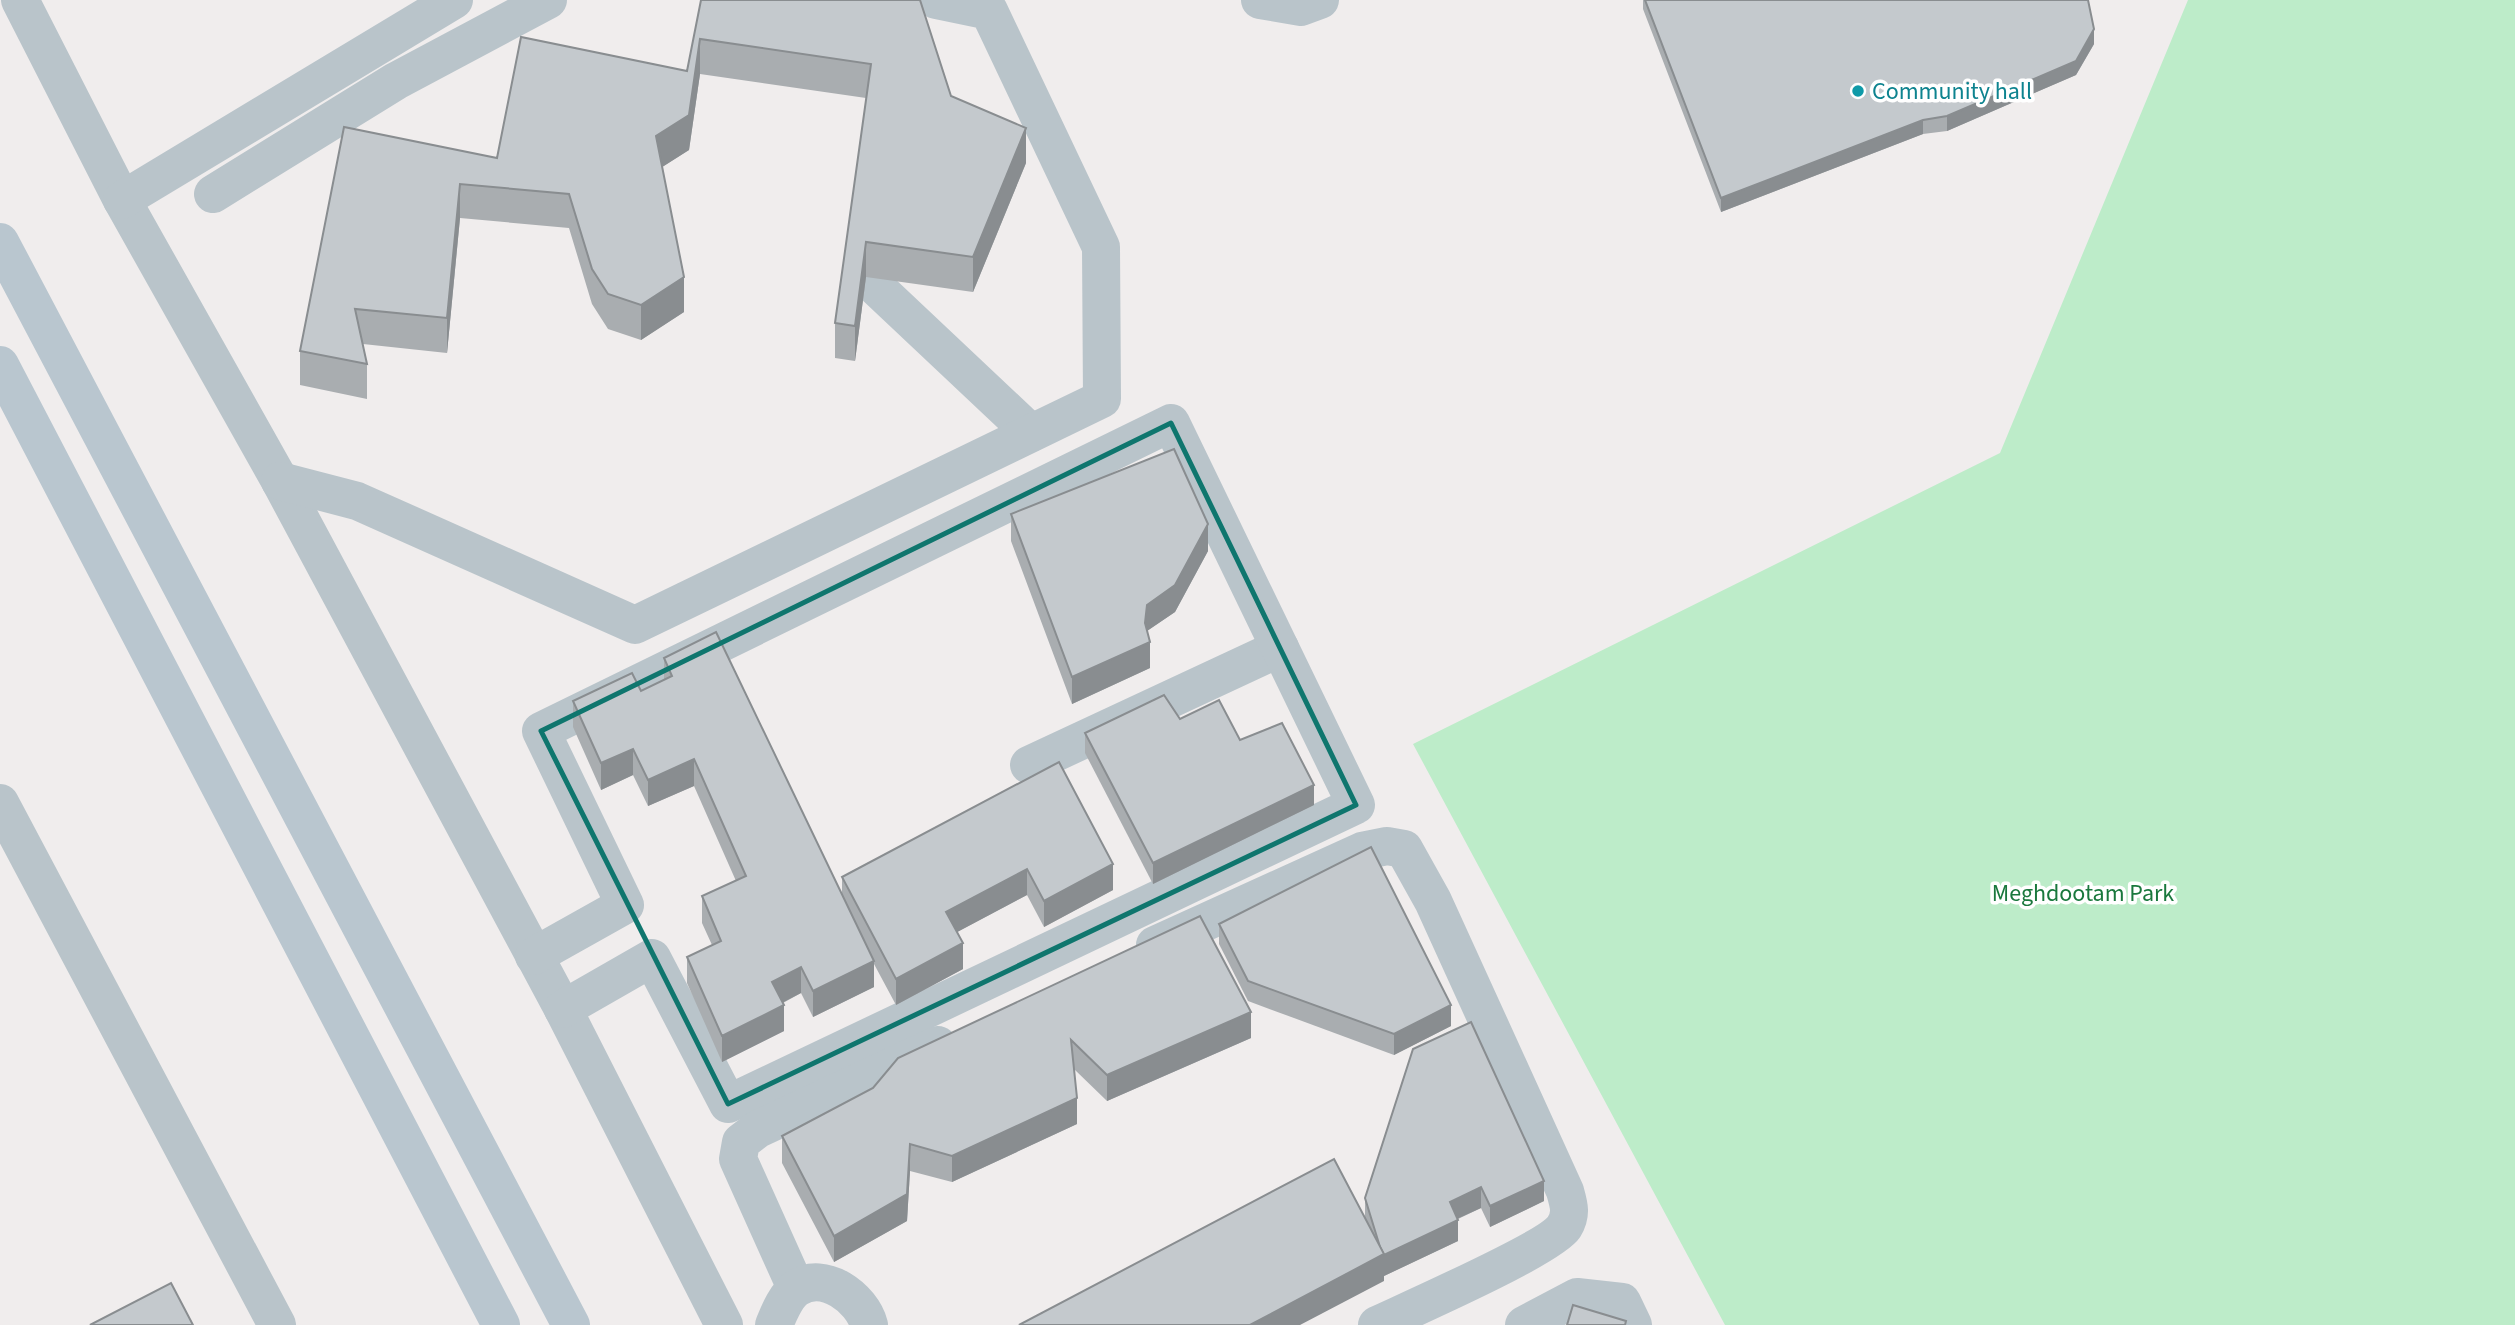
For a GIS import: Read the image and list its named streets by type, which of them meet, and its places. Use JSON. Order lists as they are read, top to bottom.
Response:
{
  "parks": ["Meghdootam Park"],
  "places": ["Community hall"]
}
